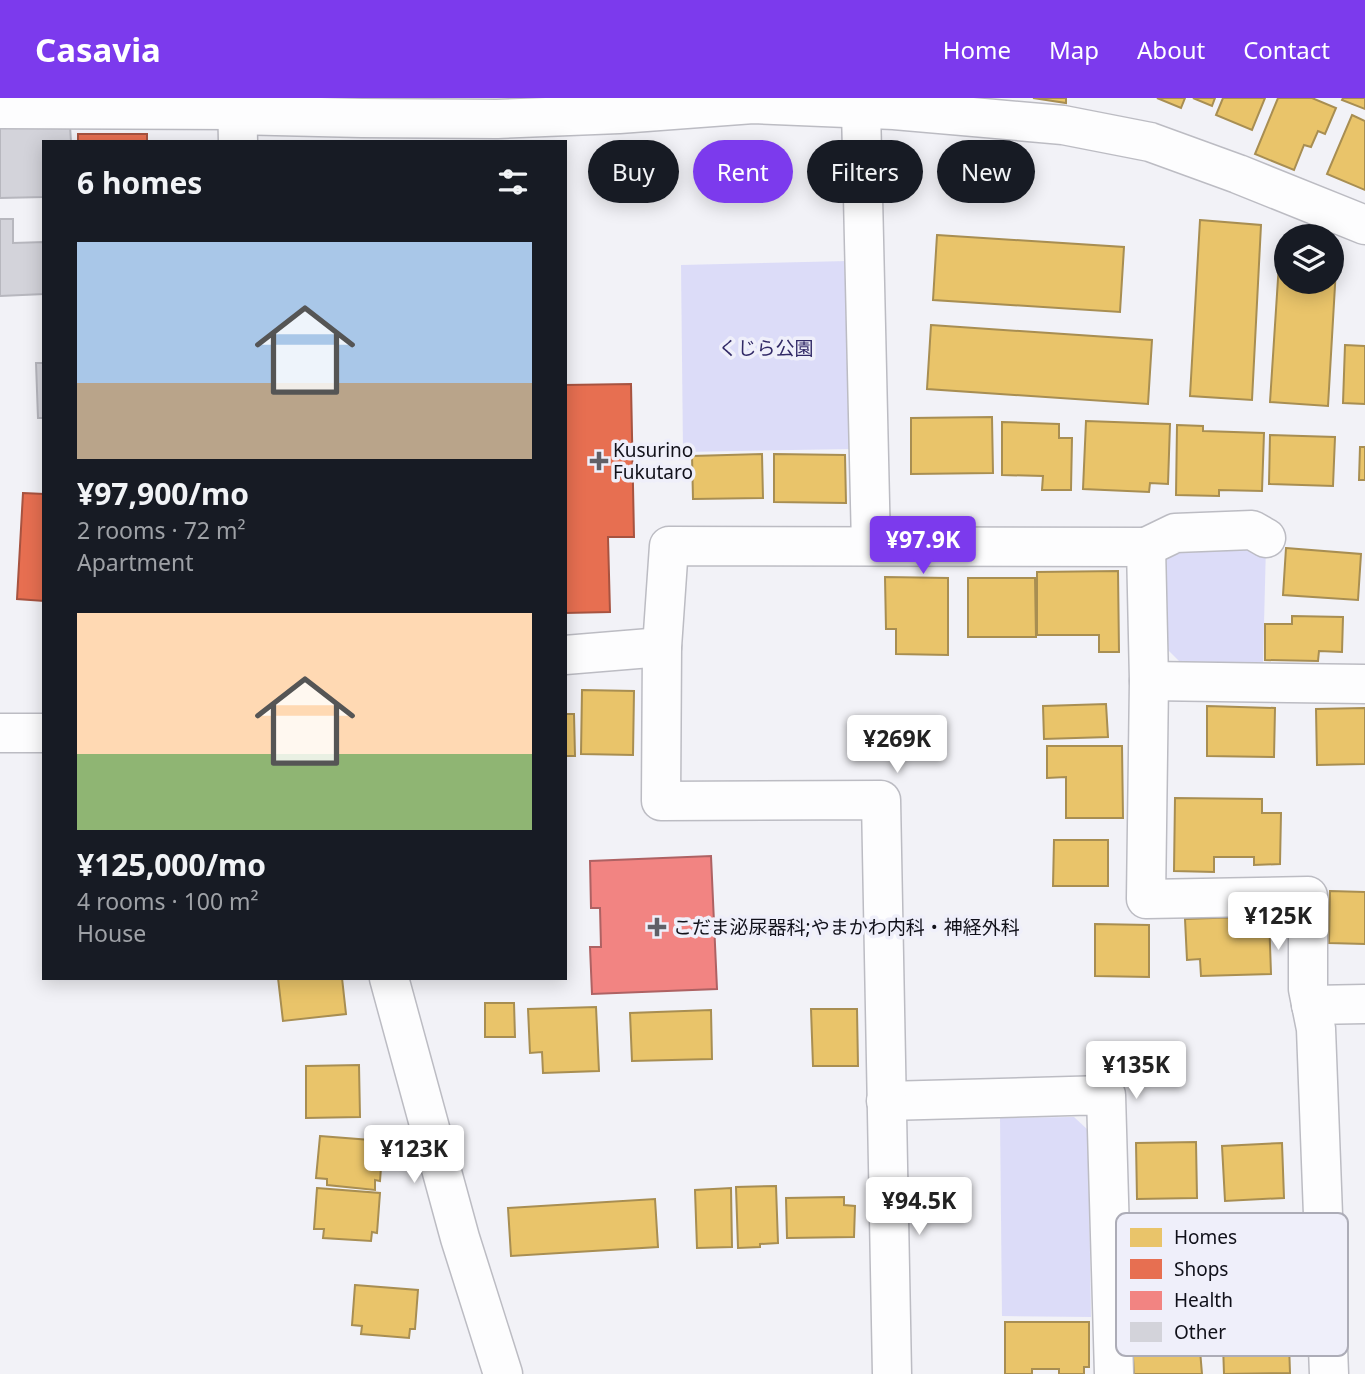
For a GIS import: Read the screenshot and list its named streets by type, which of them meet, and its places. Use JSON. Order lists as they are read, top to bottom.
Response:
{
  "parks": ["くじら公園"],
  "places": {
    "health": ["Kusurino Fukutaro", "こだま泌尿器科;やまかわ内科・神経外科"]
  },
  "legend": [
    "Homes",
    "Shops",
    "Health",
    "Other"
  ],
  "page": {
    "header": "Casavia",
    "nav": [
      "Home",
      "Map",
      "About",
      "Contact"
    ],
    "chip": [
      "Buy",
      "Rent",
      "Filters",
      "New"
    ],
    "heading": "6 homes",
    "list": [
      {
        "name": "¥97,900/mo",
        "note": "2 rooms · 72 m² · Apartment"
      },
      {
        "name": "¥125,000/mo",
        "note": "4 rooms · 100 m² · House"
      }
    ],
    "price": [
      "¥97.9K",
      "¥269K",
      "¥125K",
      "¥135K",
      "¥123K",
      "¥94.5K"
    ]
  }
}
